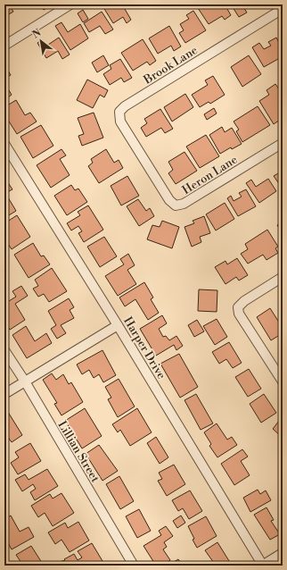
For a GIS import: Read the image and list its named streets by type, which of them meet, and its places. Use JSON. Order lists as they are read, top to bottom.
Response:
{
  "streets": {
    "street": [
      "Brook Lane",
      "Heron Lane",
      "Harper Drive",
      "Lillian Street"
    ]
  },
  "crossings": [
    ["Brook Lane", "Heron Lane"]
  ],
  "north": "top left"
}
